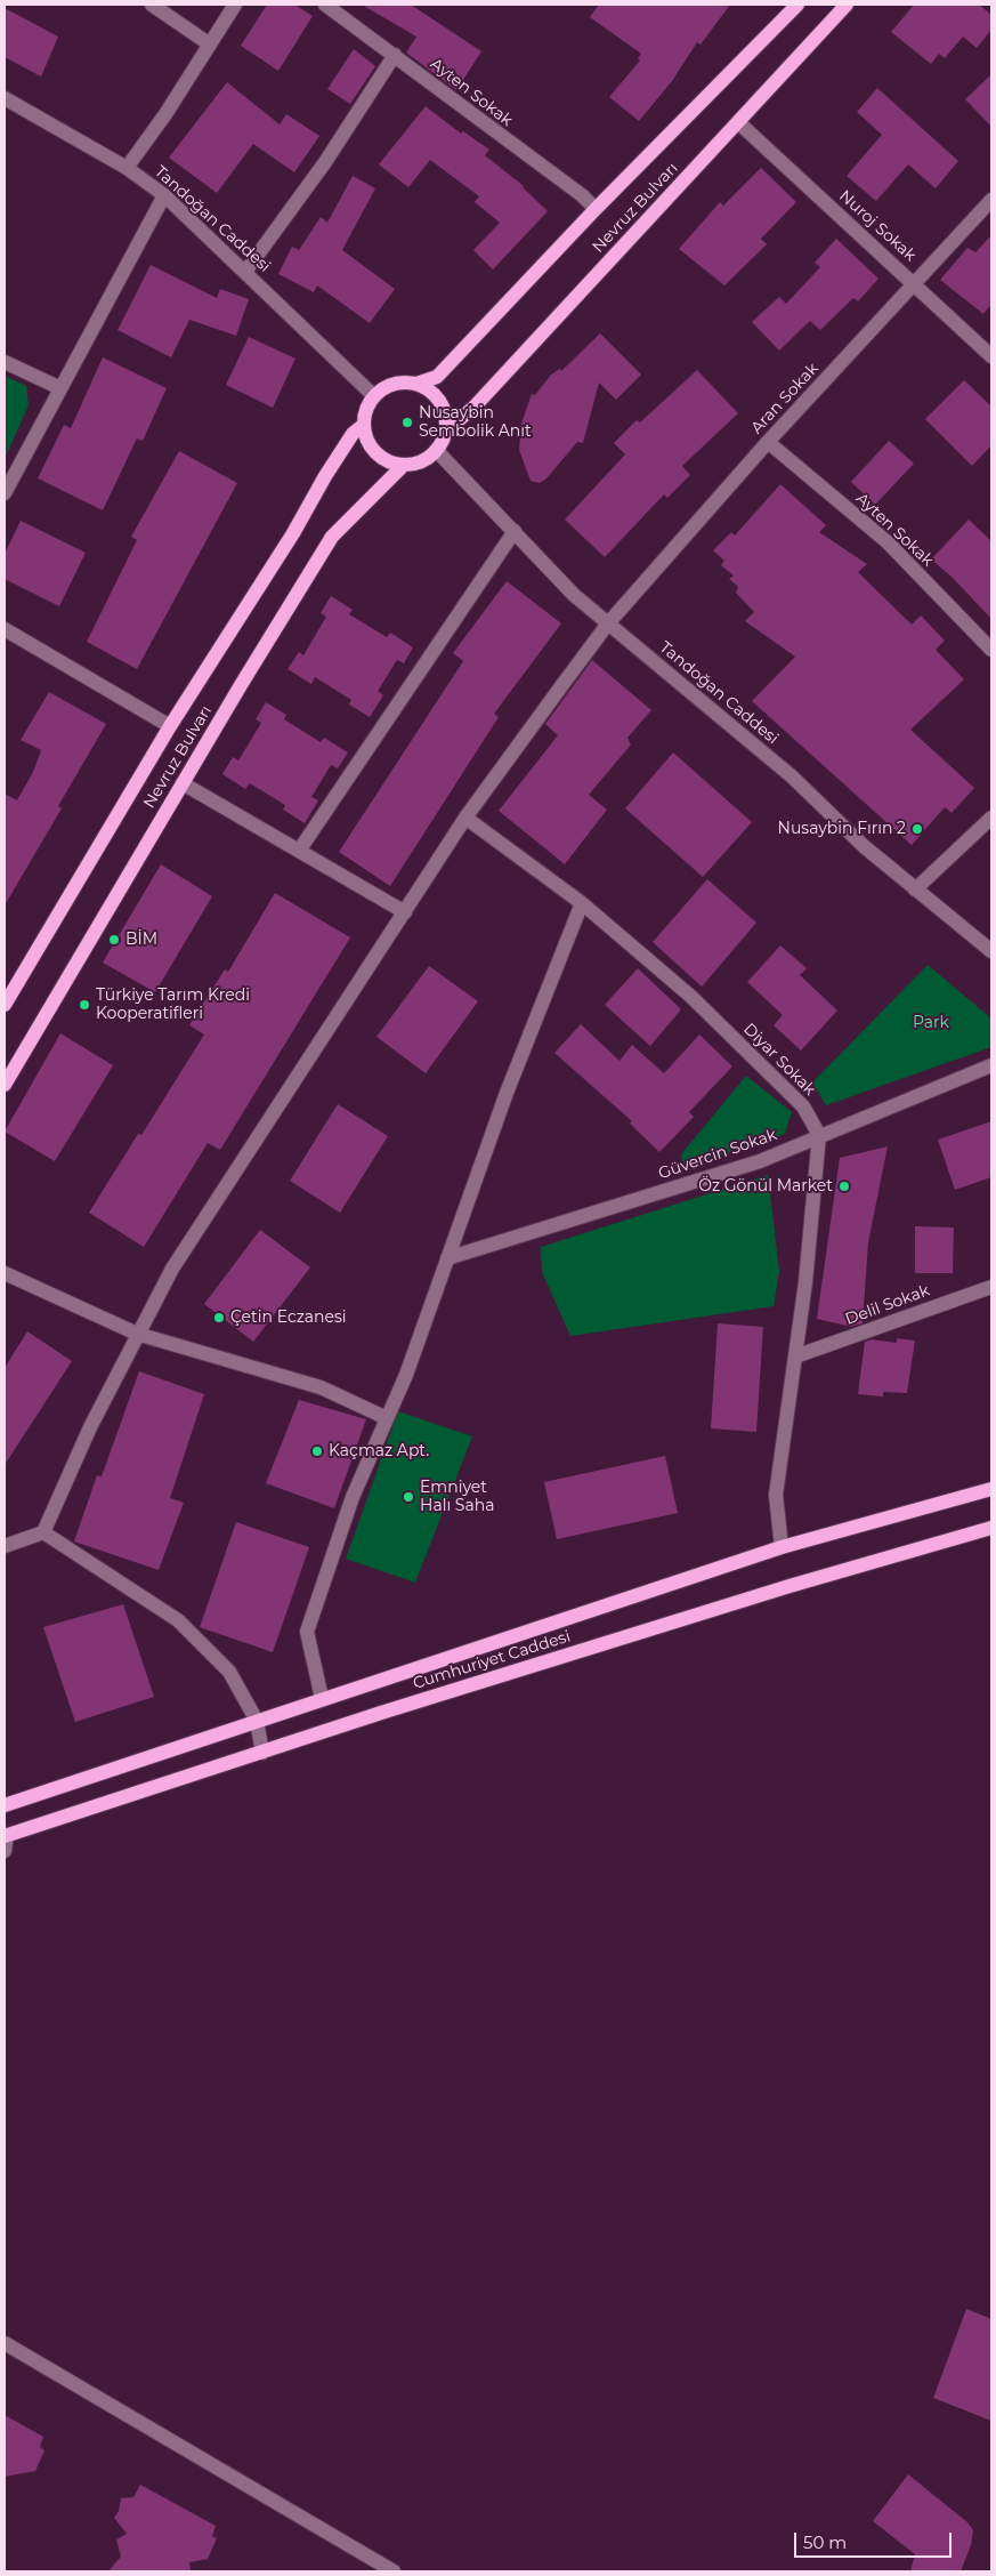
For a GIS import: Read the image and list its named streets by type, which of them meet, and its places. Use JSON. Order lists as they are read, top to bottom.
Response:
{
  "streets": {
    "main road": ["Nevruz Bulvarı", "Cumhuriyet Caddesi"],
    "street": [
      "Ayten Sokak",
      "Tandoğan Caddesi",
      "Nuroj Sokak",
      "Aran Sokak",
      "Diyar Sokak",
      "Güvercin Sokak",
      "Delil Sokak"
    ]
  },
  "crossings": [
    ["Ayten Sokak", "Nevruz Bulvarı"],
    ["Ayten Sokak", "Aran Sokak"],
    ["Nevruz Bulvarı", "Tandoğan Caddesi"],
    ["Nevruz Bulvarı", "Nuroj Sokak"],
    ["Tandoğan Caddesi", "Aran Sokak"],
    ["Nuroj Sokak", "Aran Sokak"],
    ["Aran Sokak", "Diyar Sokak"],
    ["Diyar Sokak", "Güvercin Sokak"]
  ],
  "parks": ["Park"],
  "places": [
    "Nusaybin Sembolik Anıt",
    "Nusaybin Fırın 2",
    "BİM",
    "Türkiye Tarım Kredi Kooperatifleri",
    "Öz Gönül Market",
    "Çetin Eczanesi",
    "Kaçmaz Apt.",
    "Emniyet Halı Saha"
  ],
  "scale_bar": "50 m"
}
